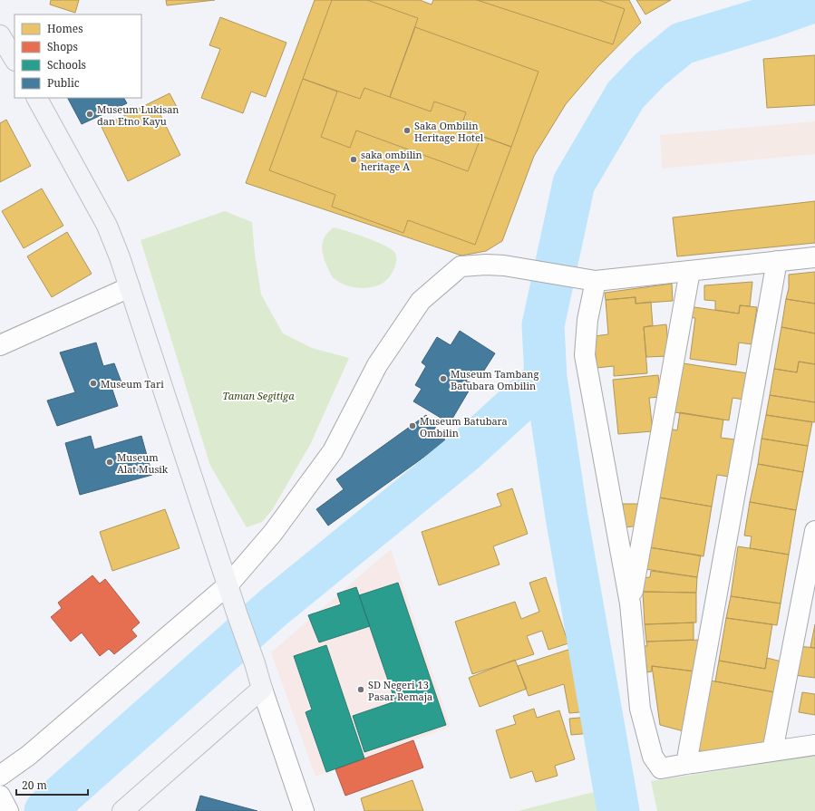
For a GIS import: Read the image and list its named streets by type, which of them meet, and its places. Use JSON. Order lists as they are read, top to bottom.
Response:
{
  "parks": ["Taman Segitiga"],
  "places": [
    "Museum Lukisan dan Etno Kayu",
    "Saka Ombilin Heritage Hotel",
    "saka ombilin heritage A",
    "Museum Tambang Batubara Ombilin",
    "Museum Tari",
    "Museum Batubara Ombilin",
    "Museum Alat Musik",
    "SD Negeri 13 Pasar Remaja"
  ],
  "legend": [
    "Homes",
    "Shops",
    "Schools",
    "Public"
  ],
  "scale_bar": "20 m"
}
